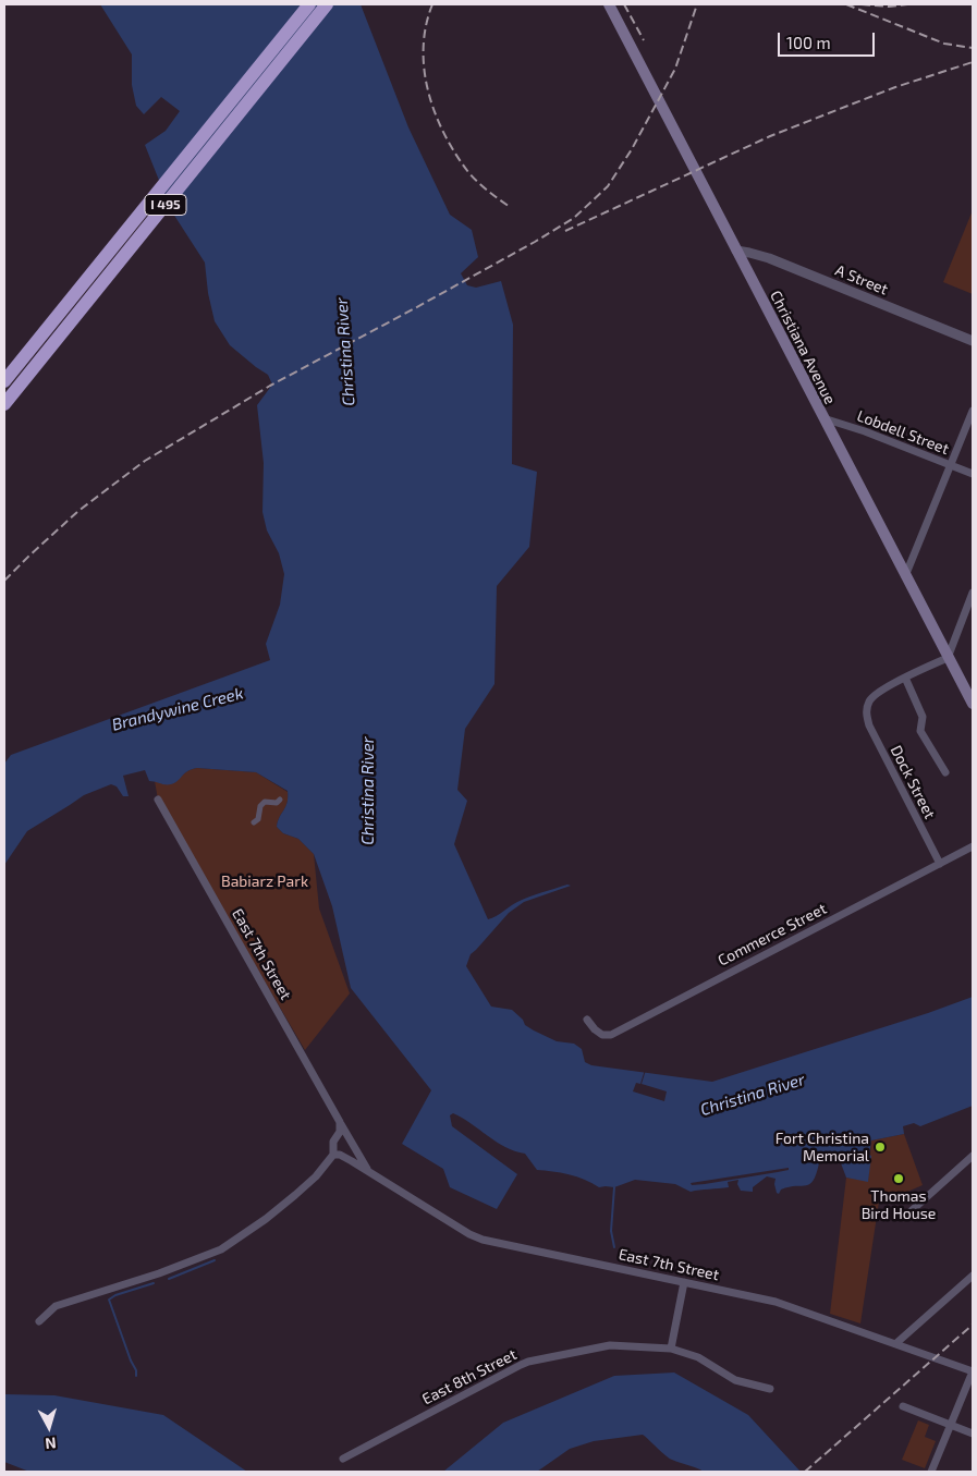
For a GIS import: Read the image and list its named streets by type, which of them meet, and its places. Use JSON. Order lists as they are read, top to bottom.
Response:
{
  "streets": {
    "highway": ["I 495"],
    "main road": ["Christiana Avenue"],
    "street": [
      "A Street",
      "Lobdell Street",
      "Dock Street",
      "Commerce Street",
      "East 7th Street",
      "East 8th Street"
    ]
  },
  "crossings": [
    ["A Street", "Christiana Avenue"],
    ["Christiana Avenue", "Lobdell Street"],
    ["Dock Street", "Commerce Street"]
  ],
  "water": ["Christina River", "Brandywine Creek"],
  "parks": ["Babiarz Park"],
  "places": ["Fort Christina Memorial", "Thomas Bird House"],
  "scale_bar": "100 m",
  "north": "bottom"
}
